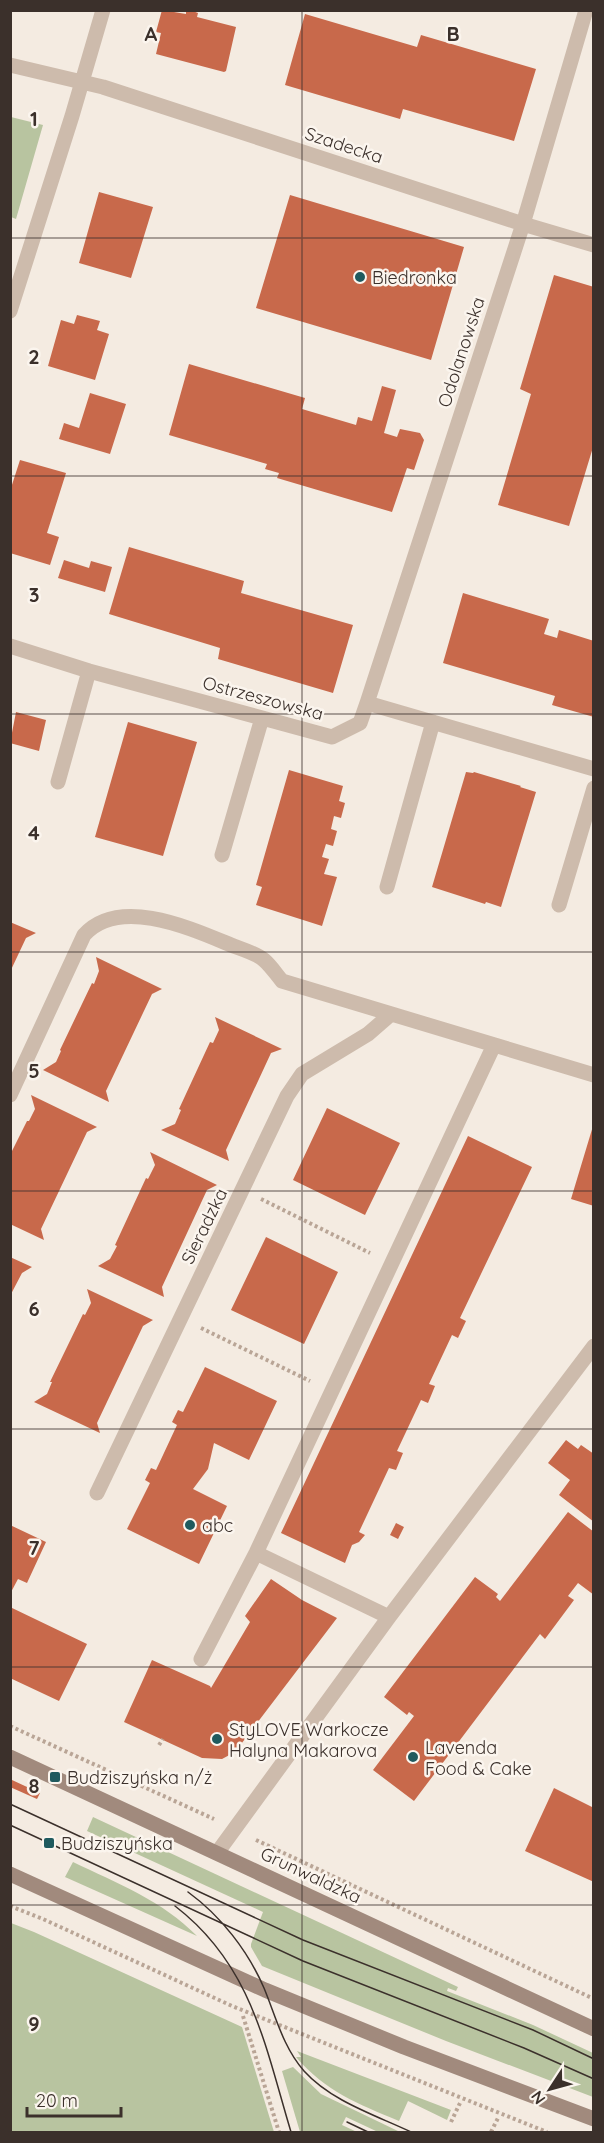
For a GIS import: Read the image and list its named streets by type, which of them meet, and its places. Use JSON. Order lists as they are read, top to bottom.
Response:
{
  "streets": {
    "street": [
      "Szadecka",
      "Odolanowska",
      "Ostrzeszowska",
      "Sieradzka",
      "Grunwaldzka"
    ]
  },
  "crossings": [
    ["Szadecka", "Odolanowska"],
    ["Odolanowska", "Ostrzeszowska"]
  ],
  "places": {
    "other": [
      "Biedronka",
      "abc",
      "StyLOVE Warkocze Halyna Makarova",
      "Lavenda Food & Cake"
    ],
    "transit": ["Budziszyńska n/ż", "Budziszyńska"]
  },
  "scale_bar": "20 m",
  "north": "bottom left",
  "grid": {
    "columns": ["A", "B"],
    "rows": [
      "1",
      "2",
      "3",
      "4",
      "5",
      "6",
      "7",
      "8",
      "9"
    ]
  }
}
